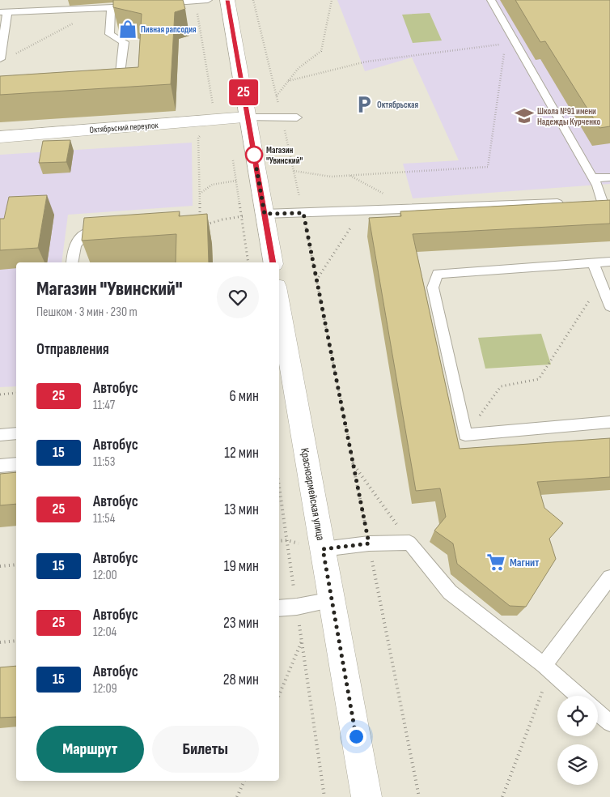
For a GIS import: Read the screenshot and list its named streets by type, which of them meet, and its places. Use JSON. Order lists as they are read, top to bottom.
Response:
{
  "streets": {
    "street": ["Октябрьский переулок", "Красноармейская улица"]
  },
  "places": {
    "shop": ["Пивная рапсодия"],
    "parking": ["Октябрьская"],
    "school or university": ["Школа №91 имени Надежды Курченко"],
    "other": ["Магазин \"Увинский\""],
    "supermarket": ["Магнит"]
  },
  "lines": ["bus line 25"],
  "page": {
    "on_map": "25",
    "heading": [
      ["Магазин \"Увинский\"", "Пешком · 3 мин · 230 m"],
      "Отправления"
    ],
    "list": [
      {
        "mark": "25",
        "name": "Автобус",
        "note": "11:47",
        "value": "6 мин"
      },
      {
        "mark": "15",
        "name": "Автобус",
        "note": "11:53",
        "value": "12 мин"
      },
      {
        "mark": "25",
        "name": "Автобус",
        "note": "11:54",
        "value": "13 мин"
      },
      {
        "mark": "15",
        "name": "Автобус",
        "note": "12:00",
        "value": "19 мин"
      },
      {
        "mark": "25",
        "name": "Автобус",
        "note": "12:04",
        "value": "23 мин"
      },
      {
        "mark": "15",
        "name": "Автобус",
        "note": "12:09",
        "value": "28 мин"
      }
    ],
    "buttons": ["Маршрут", "Билеты"]
  }
}
